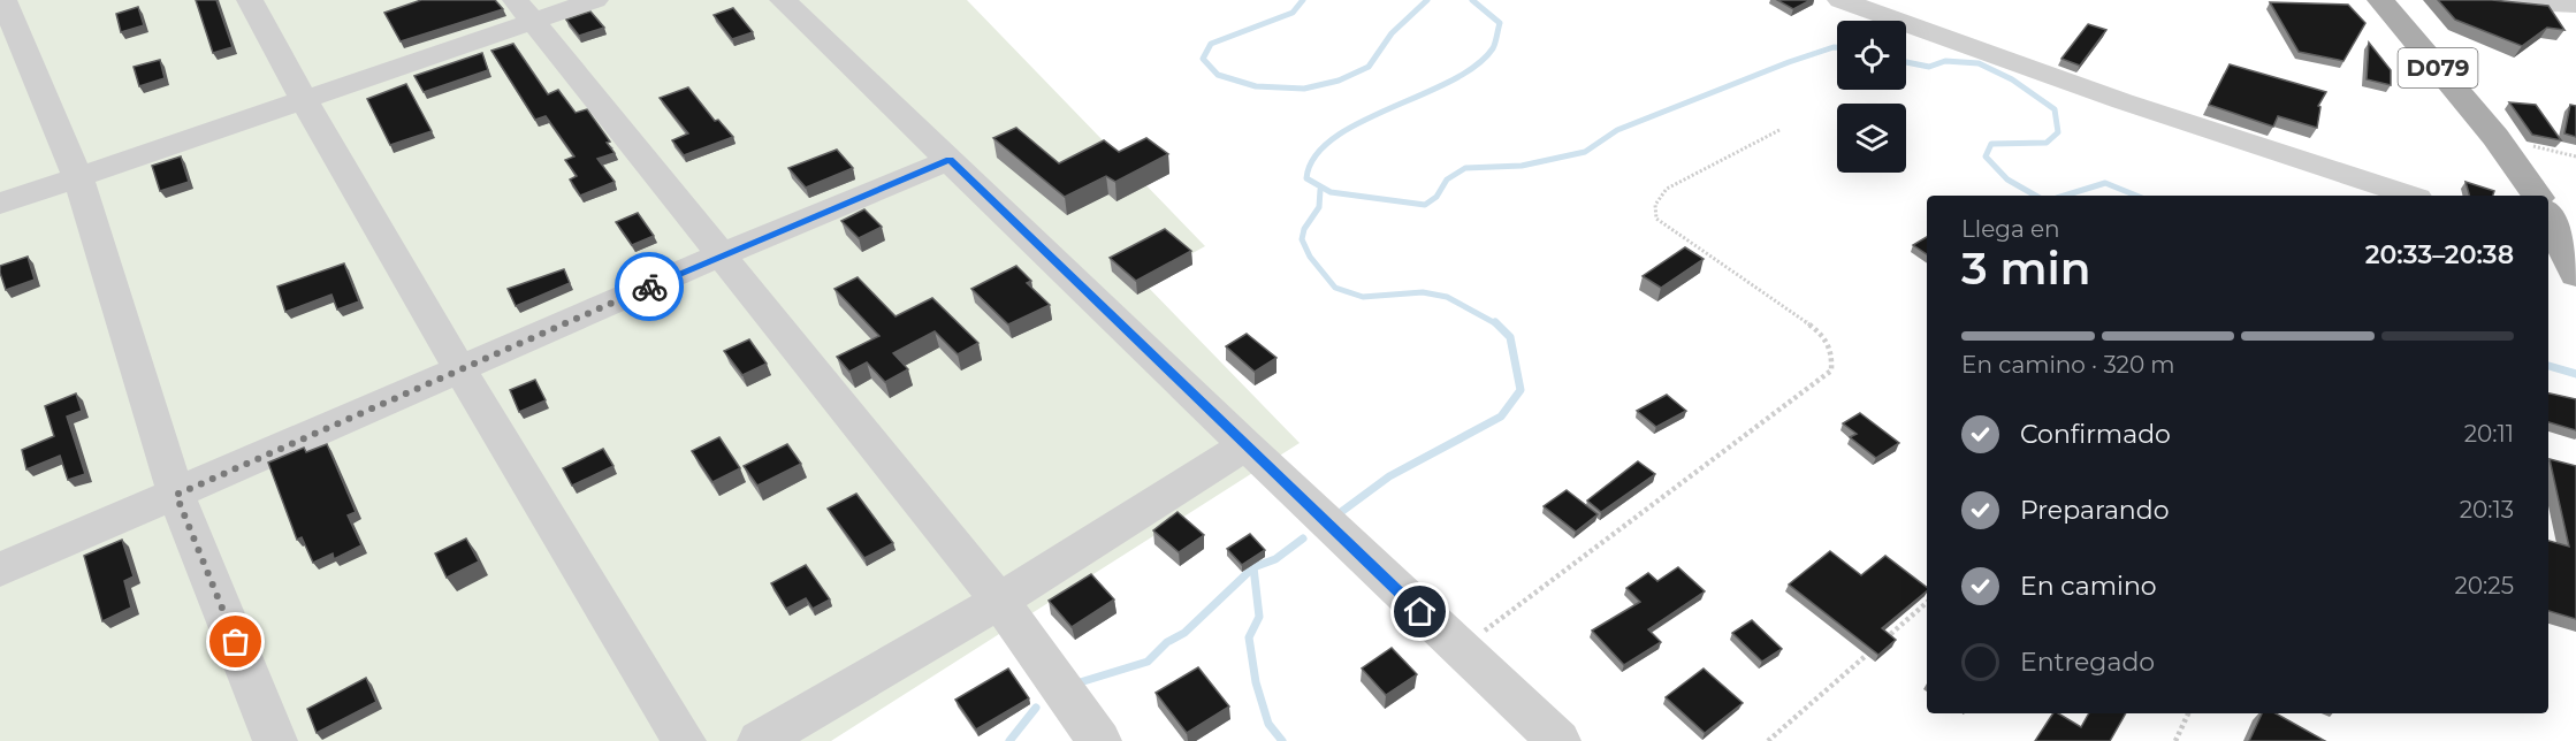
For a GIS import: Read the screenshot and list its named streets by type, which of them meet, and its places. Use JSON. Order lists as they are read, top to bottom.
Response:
{
  "streets": {
    "main road": ["D079"]
  },
  "page": {
    "heading": ["3 min", "Llega en", "20:33–20:38"],
    "bar": "En camino · 320 m",
    "list": [
      ["Confirmado", "20:11"],
      ["Preparando", "20:13"],
      ["En camino", "20:25"],
      "Entregado"
    ]
  }
}
